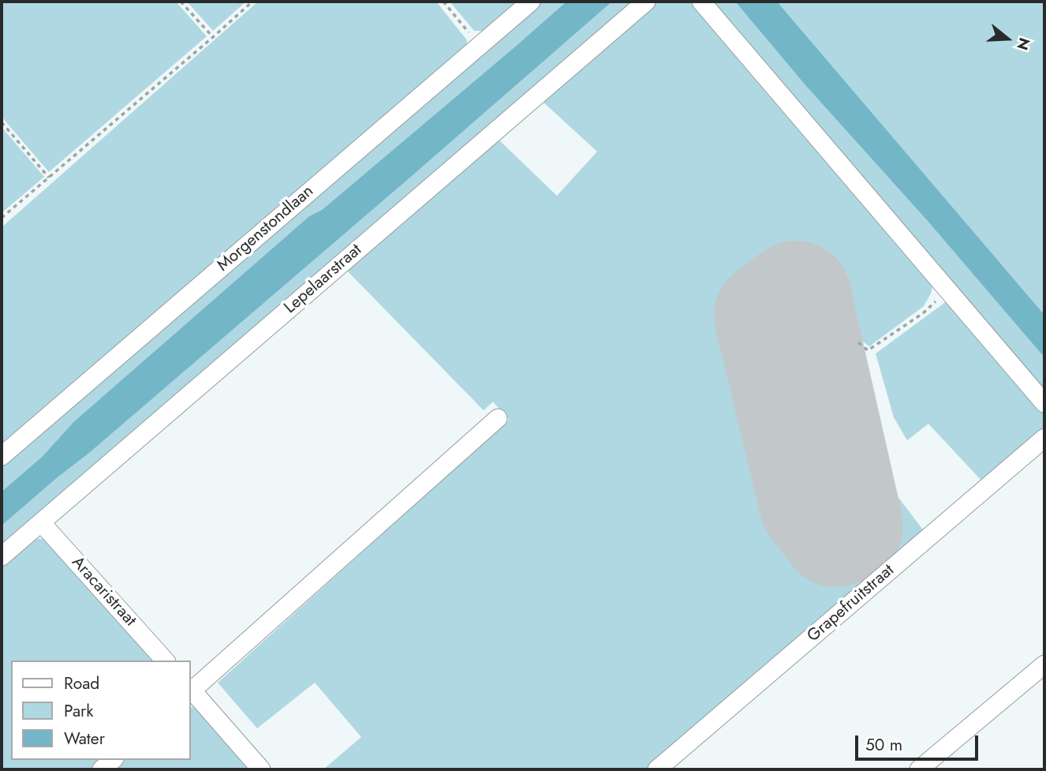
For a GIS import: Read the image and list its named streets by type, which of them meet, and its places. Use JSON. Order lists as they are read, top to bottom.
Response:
{
  "streets": {
    "street": [
      "Morgenstondlaan",
      "Lepelaarstraat",
      "Aracaristraat",
      "Grapefruitstraat"
    ]
  },
  "crossings": [
    ["Lepelaarstraat", "Aracaristraat"]
  ],
  "legend": ["Road", "Park", "Water"],
  "scale_bar": "50 m",
  "north": "right"
}
